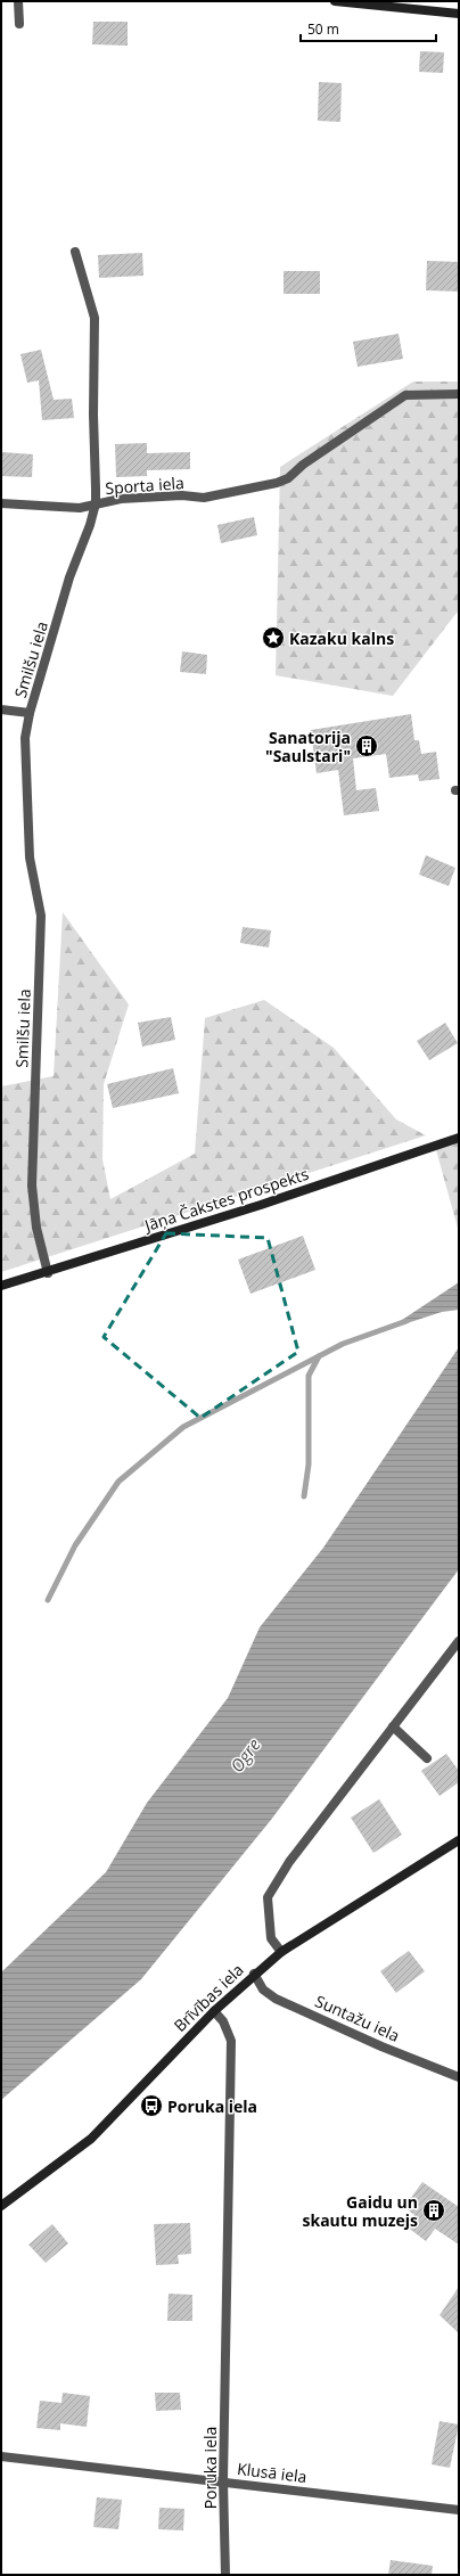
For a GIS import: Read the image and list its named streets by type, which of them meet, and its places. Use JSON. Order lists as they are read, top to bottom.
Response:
{
  "streets": {
    "street": [
      "Sporta iela",
      "Smilšu iela",
      "Jāņa Čakstes prospekts",
      "Brīvības iela",
      "Suntažu iela",
      "Poruka iela",
      "Klusā iela"
    ]
  },
  "crossings": [
    ["Sporta iela", "Smilšu iela"],
    ["Smilšu iela", "Jāņa Čakstes prospekts"],
    ["Brīvības iela", "Suntažu iela"],
    ["Brīvības iela", "Poruka iela"],
    ["Poruka iela", "Klusā iela"]
  ],
  "water": ["Ogre"],
  "places": {
    "place": ["Kazaku kalns"],
    "building": ["Sanatorija \"Saulstari\"", "Gaidu un skautu muzejs"],
    "bus stop": ["Poruka iela"]
  },
  "scale_bar": "50 m"
}
